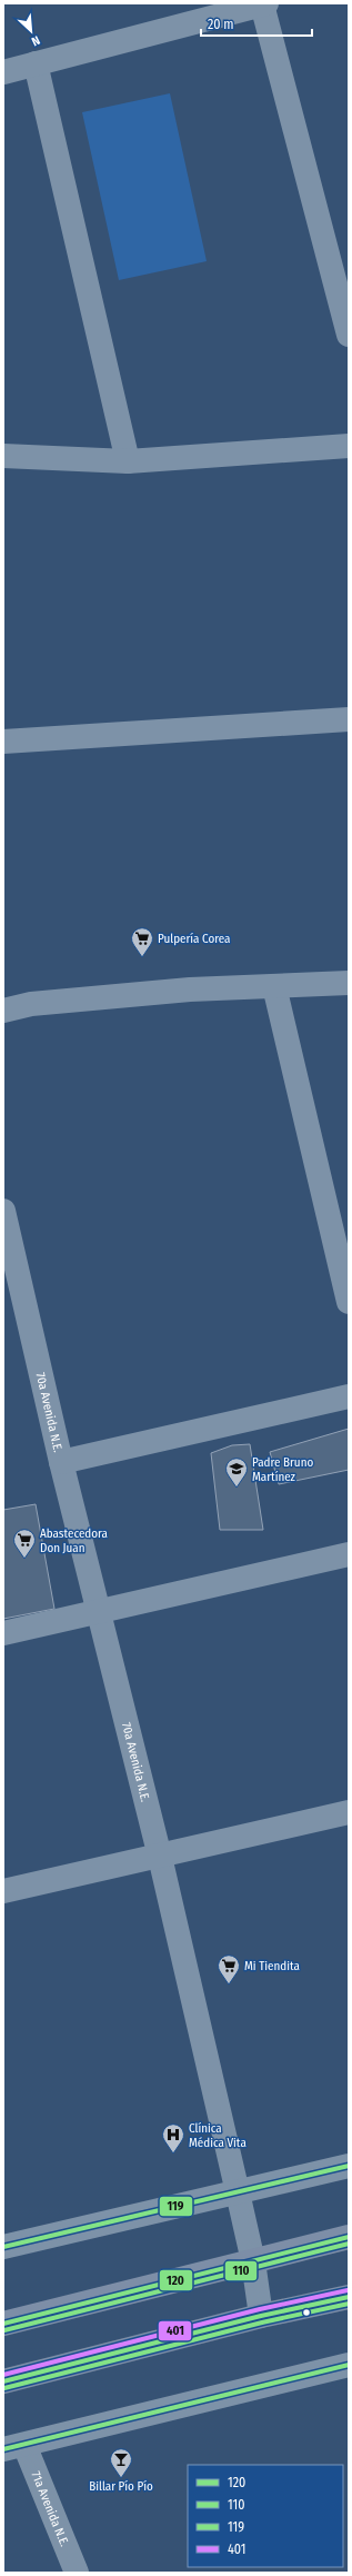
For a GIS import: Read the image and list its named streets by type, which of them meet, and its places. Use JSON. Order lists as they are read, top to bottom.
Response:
{
  "streets": {
    "street": ["70a Avenida N.E.", "71a Avenida N.E."]
  },
  "places": {
    "supermarket": ["Pulpería Corea", "Abastecedora Don Juan", "Mi Tiendita"],
    "school or university": ["Padre Bruno Martínez"],
    "hospital": ["Clínica Médica Vita"],
    "bar": ["Billar Pío Pío"]
  },
  "lines": [
    "transit line 119",
    "transit line 120",
    "transit line 110",
    "transit line 401"
  ],
  "legend": [
    "120",
    "110",
    "119",
    "401"
  ],
  "scale_bar": "20 m",
  "north": "bottom right"
}
